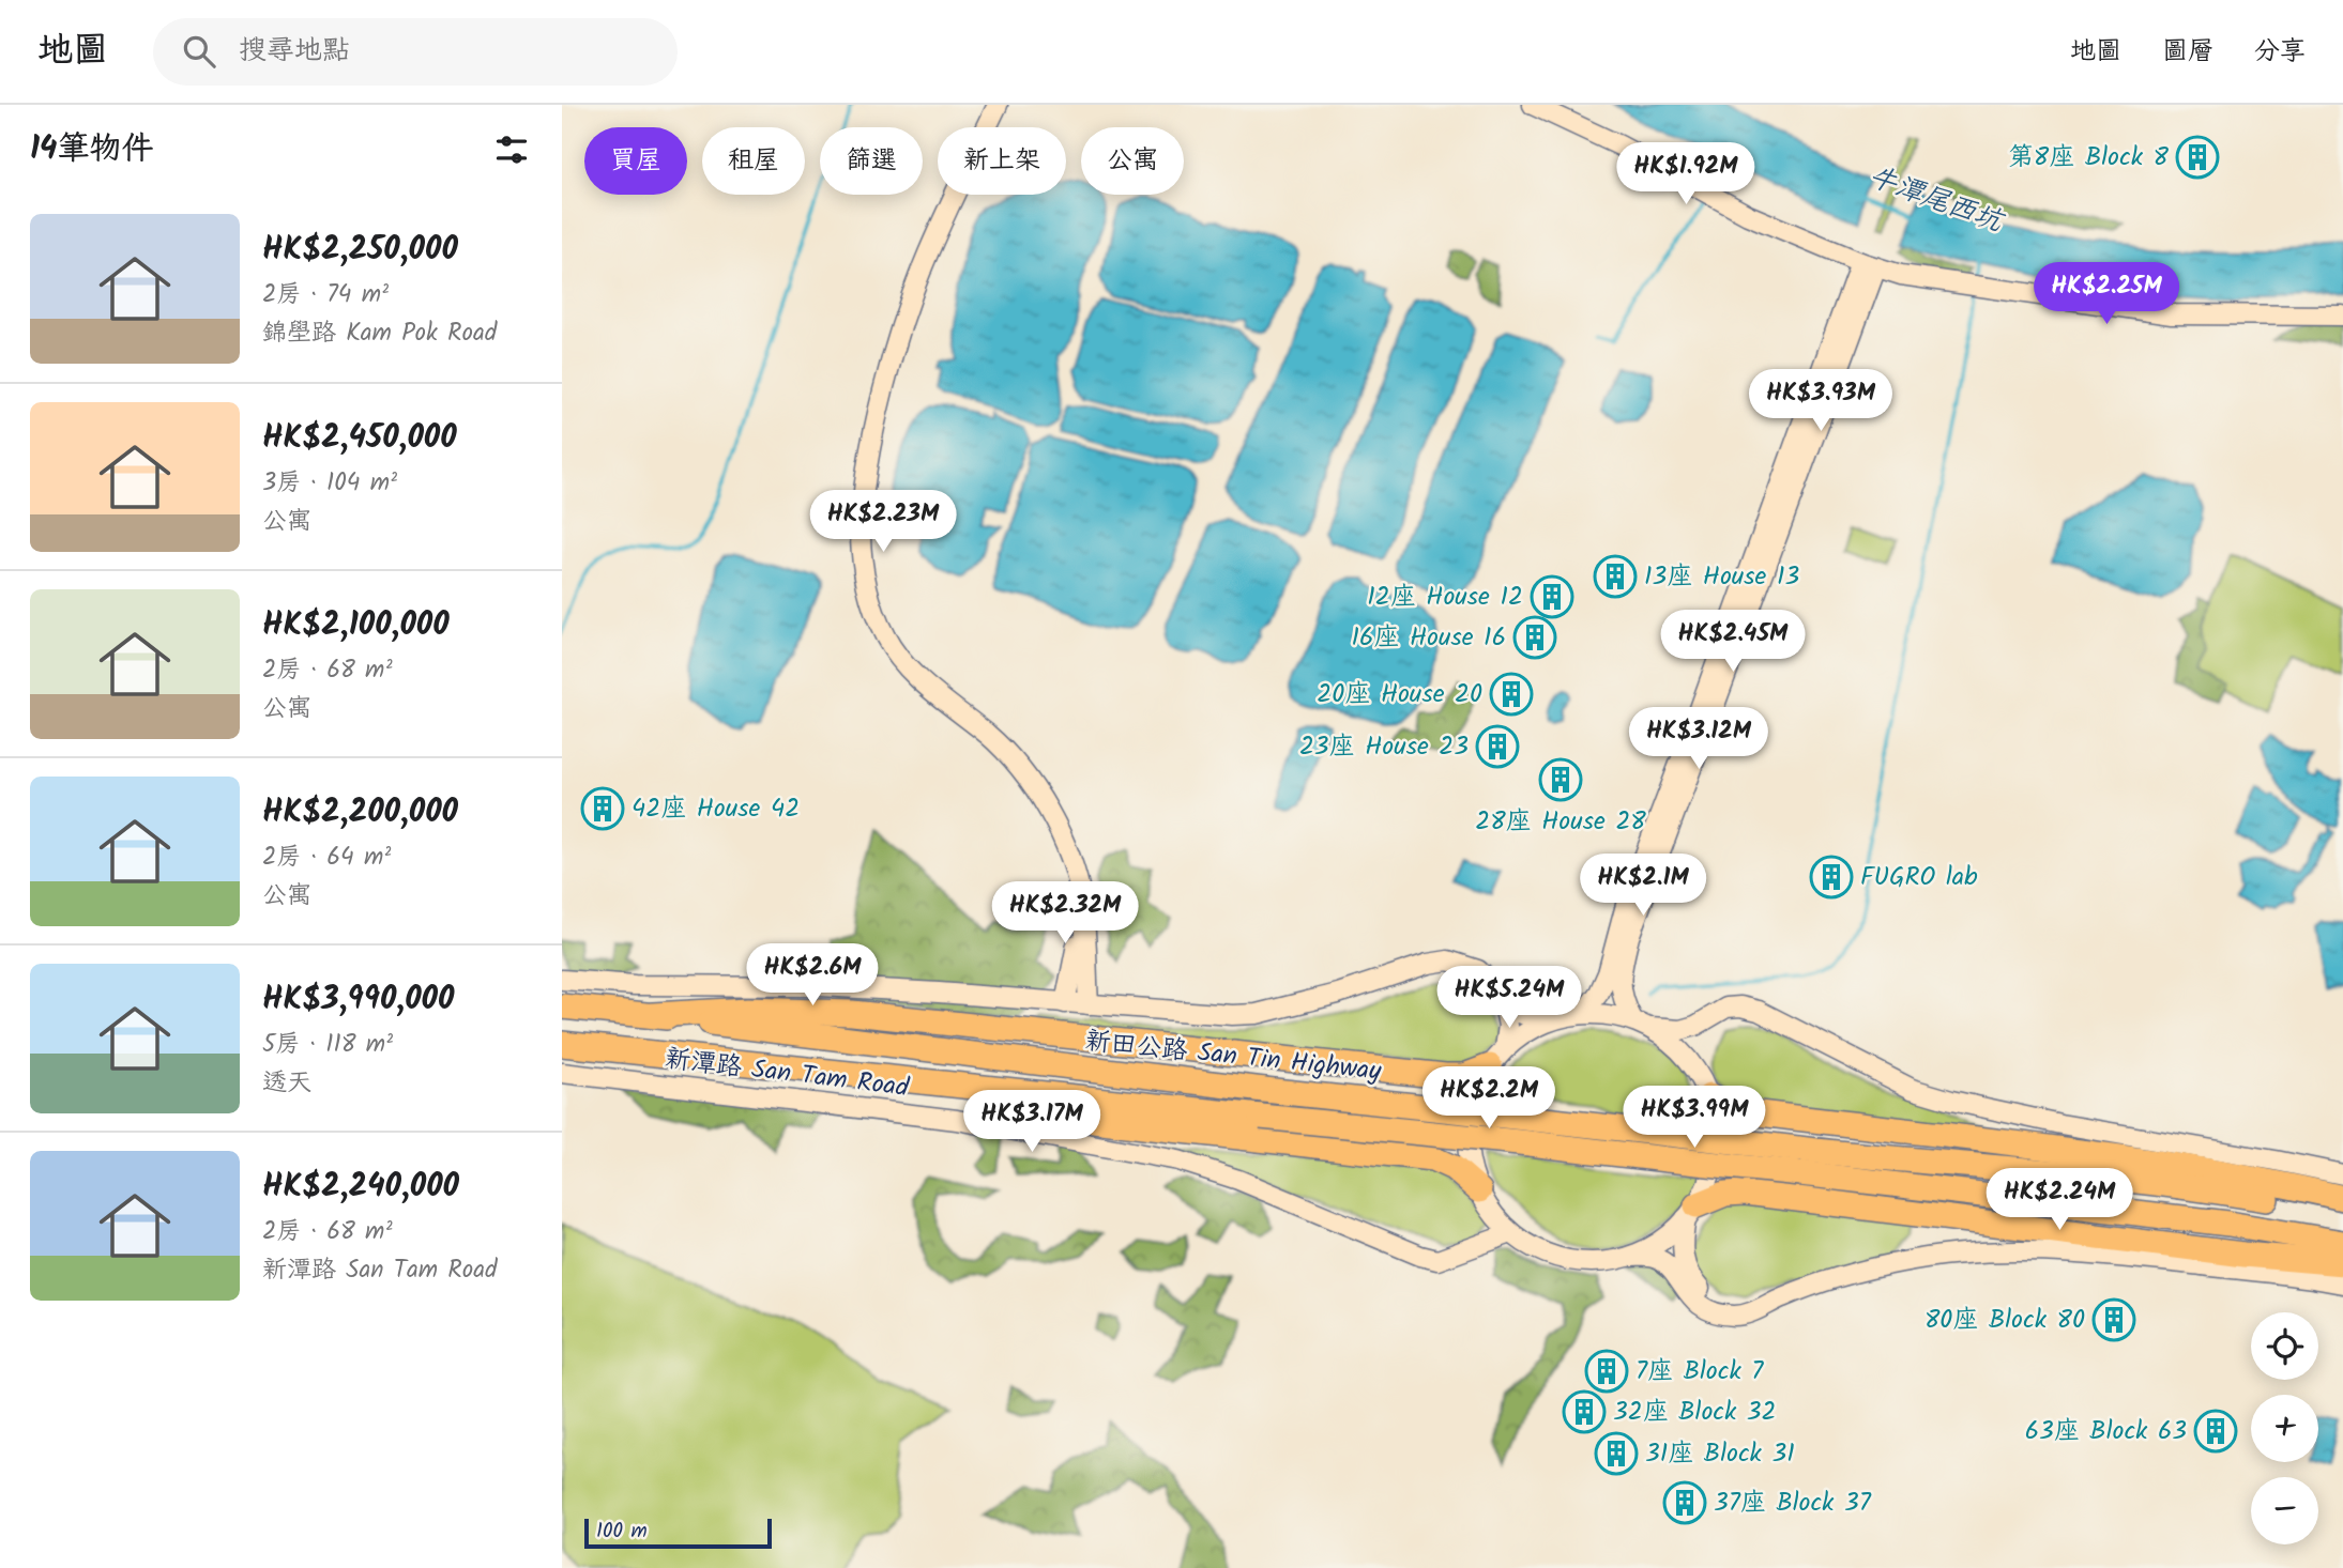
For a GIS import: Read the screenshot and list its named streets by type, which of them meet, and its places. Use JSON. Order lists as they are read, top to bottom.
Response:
{
  "streets": {
    "highway": ["新田公路 San Tin Highway"],
    "street": ["新潭路 San Tam Road"]
  },
  "water": ["牛潭尾西坑"],
  "places": {
    "building": [
      "第8座 Block 8",
      "13座 House 13",
      "12座 House 12",
      "16座 House 16",
      "20座 House 20",
      "23座 House 23",
      "28座 House 28",
      "42座 House 42",
      "FUGRO lab",
      "80座 Block 80",
      "7座 Block 7",
      "32座 Block 32",
      "63座 Block 63",
      "31座 Block 31",
      "37座 Block 37"
    ]
  },
  "scale_bar": "100 m",
  "page": {
    "header": "地圖",
    "search": "搜尋地點",
    "nav": ["地圖", "圖層", "分享"],
    "heading": "14筆物件",
    "chip": [
      "買屋",
      "租屋",
      "篩選",
      "新上架",
      "公寓"
    ],
    "price": [
      "HK$1.92M",
      "HK$2.25M",
      "HK$3.93M",
      "HK$2.23M",
      "HK$2.45M",
      "HK$3.12M",
      "HK$2.1M",
      "HK$2.32M",
      "HK$2.6M",
      "HK$5.24M",
      "HK$2.2M",
      "HK$3.99M",
      "HK$3.17M",
      "HK$2.24M"
    ],
    "list": [
      {
        "name": "HK$2,250,000",
        "note": "2房 · 74 m² · 錦壆路 Kam Pok Road"
      },
      {
        "name": "HK$2,450,000",
        "note": "3房 · 104 m² · 公寓"
      },
      {
        "name": "HK$2,100,000",
        "note": "2房 · 68 m² · 公寓"
      },
      {
        "name": "HK$2,200,000",
        "note": "2房 · 64 m² · 公寓"
      },
      {
        "name": "HK$3,990,000",
        "note": "5房 · 118 m² · 透天"
      },
      {
        "name": "HK$2,240,000",
        "note": "2房 · 68 m² · 新潭路 San Tam Road"
      }
    ],
    "map_buttons": ["+", "−"],
    "scale": "100 m"
  }
}
